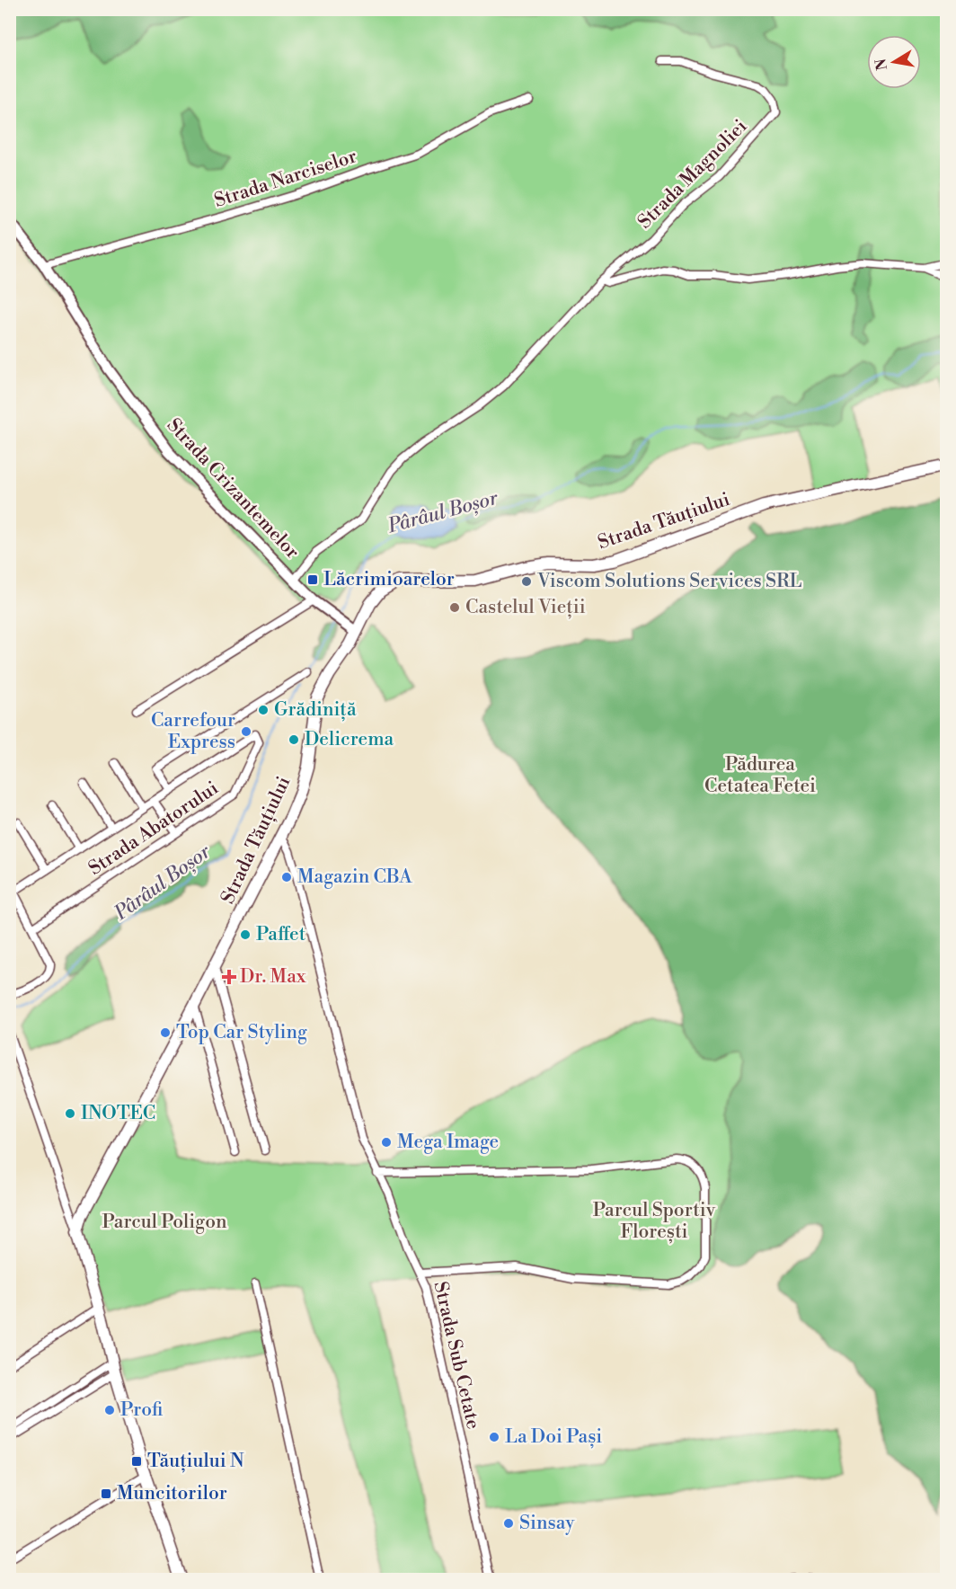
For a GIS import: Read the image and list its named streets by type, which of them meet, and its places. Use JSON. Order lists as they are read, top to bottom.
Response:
{
  "streets": {
    "main road": ["Strada Tăuțiului"],
    "street": [
      "Strada Magnoliei",
      "Strada Narciselor",
      "Strada Crizantemelor",
      "Strada Abatorului",
      "Strada Sub Cetate"
    ]
  },
  "crossings": [
    ["Strada Narciselor", "Strada Crizantemelor"],
    ["Strada Crizantemelor", "Strada Tăuțiului"],
    ["Strada Tăuțiului", "Strada Sub Cetate"]
  ],
  "water": ["Pârâul Boșor"],
  "parks": ["Pădurea Cetatea Fetei", "Parcul Sportiv Florești", "Parcul Poligon"],
  "places": {
    "transit": ["Lăcrimioarelor", "Tăuțiului N", "Muncitorilor"],
    "other": [
      "Viscom Solutions Services SRL",
      "Castelul Vieții",
      "Grădiniță",
      "Carrefour Express",
      "Delicrema",
      "Magazin CBA",
      "Paffet",
      "Top Car Styling",
      "INOTEC",
      "Mega Image",
      "Profi",
      "La Doi Pași",
      "Sinsay"
    ],
    "health": ["Dr. Max"]
  },
  "north": "left"
}
